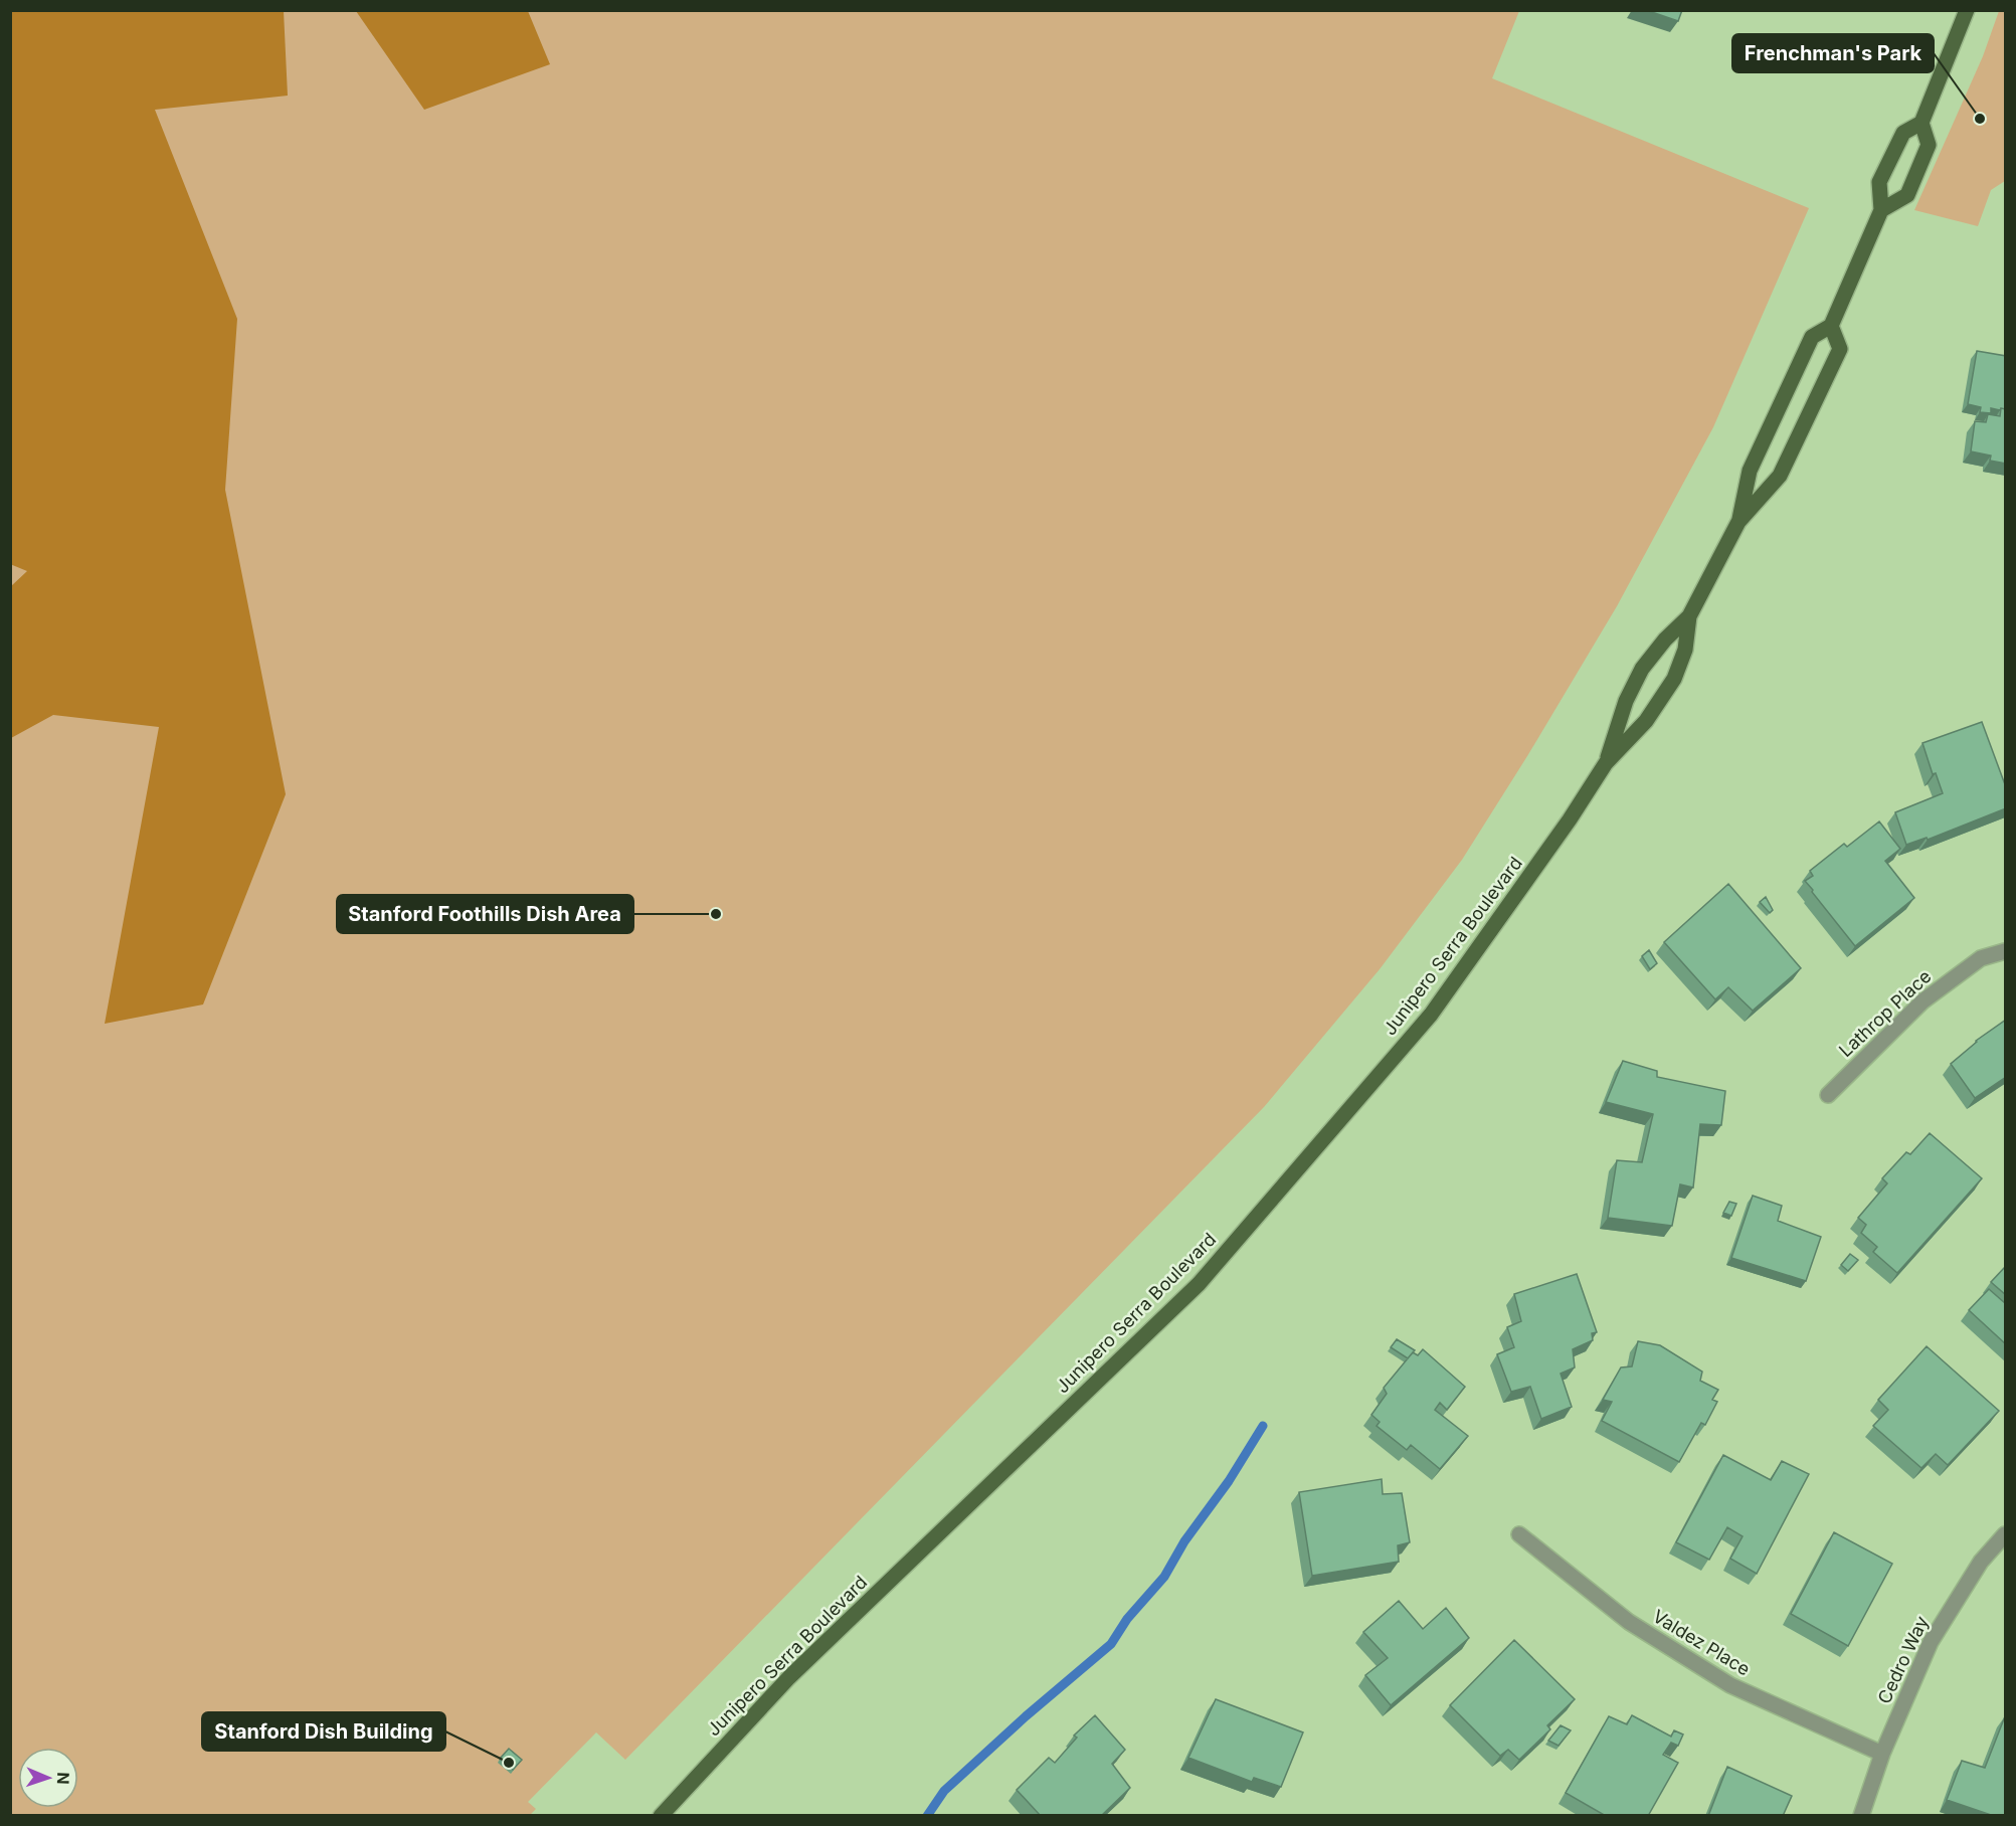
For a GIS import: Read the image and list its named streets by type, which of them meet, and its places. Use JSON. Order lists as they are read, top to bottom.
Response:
{
  "streets": {
    "main road": ["Junipero Serra Boulevard"],
    "street": ["Lathrop Place", "Valdez Place", "Cedro Way"]
  },
  "crossings": [
    ["Valdez Place", "Cedro Way"]
  ],
  "places": ["Frenchman's Park", "Stanford Foothills Dish Area", "Stanford Dish Building"],
  "north": "right"
}
